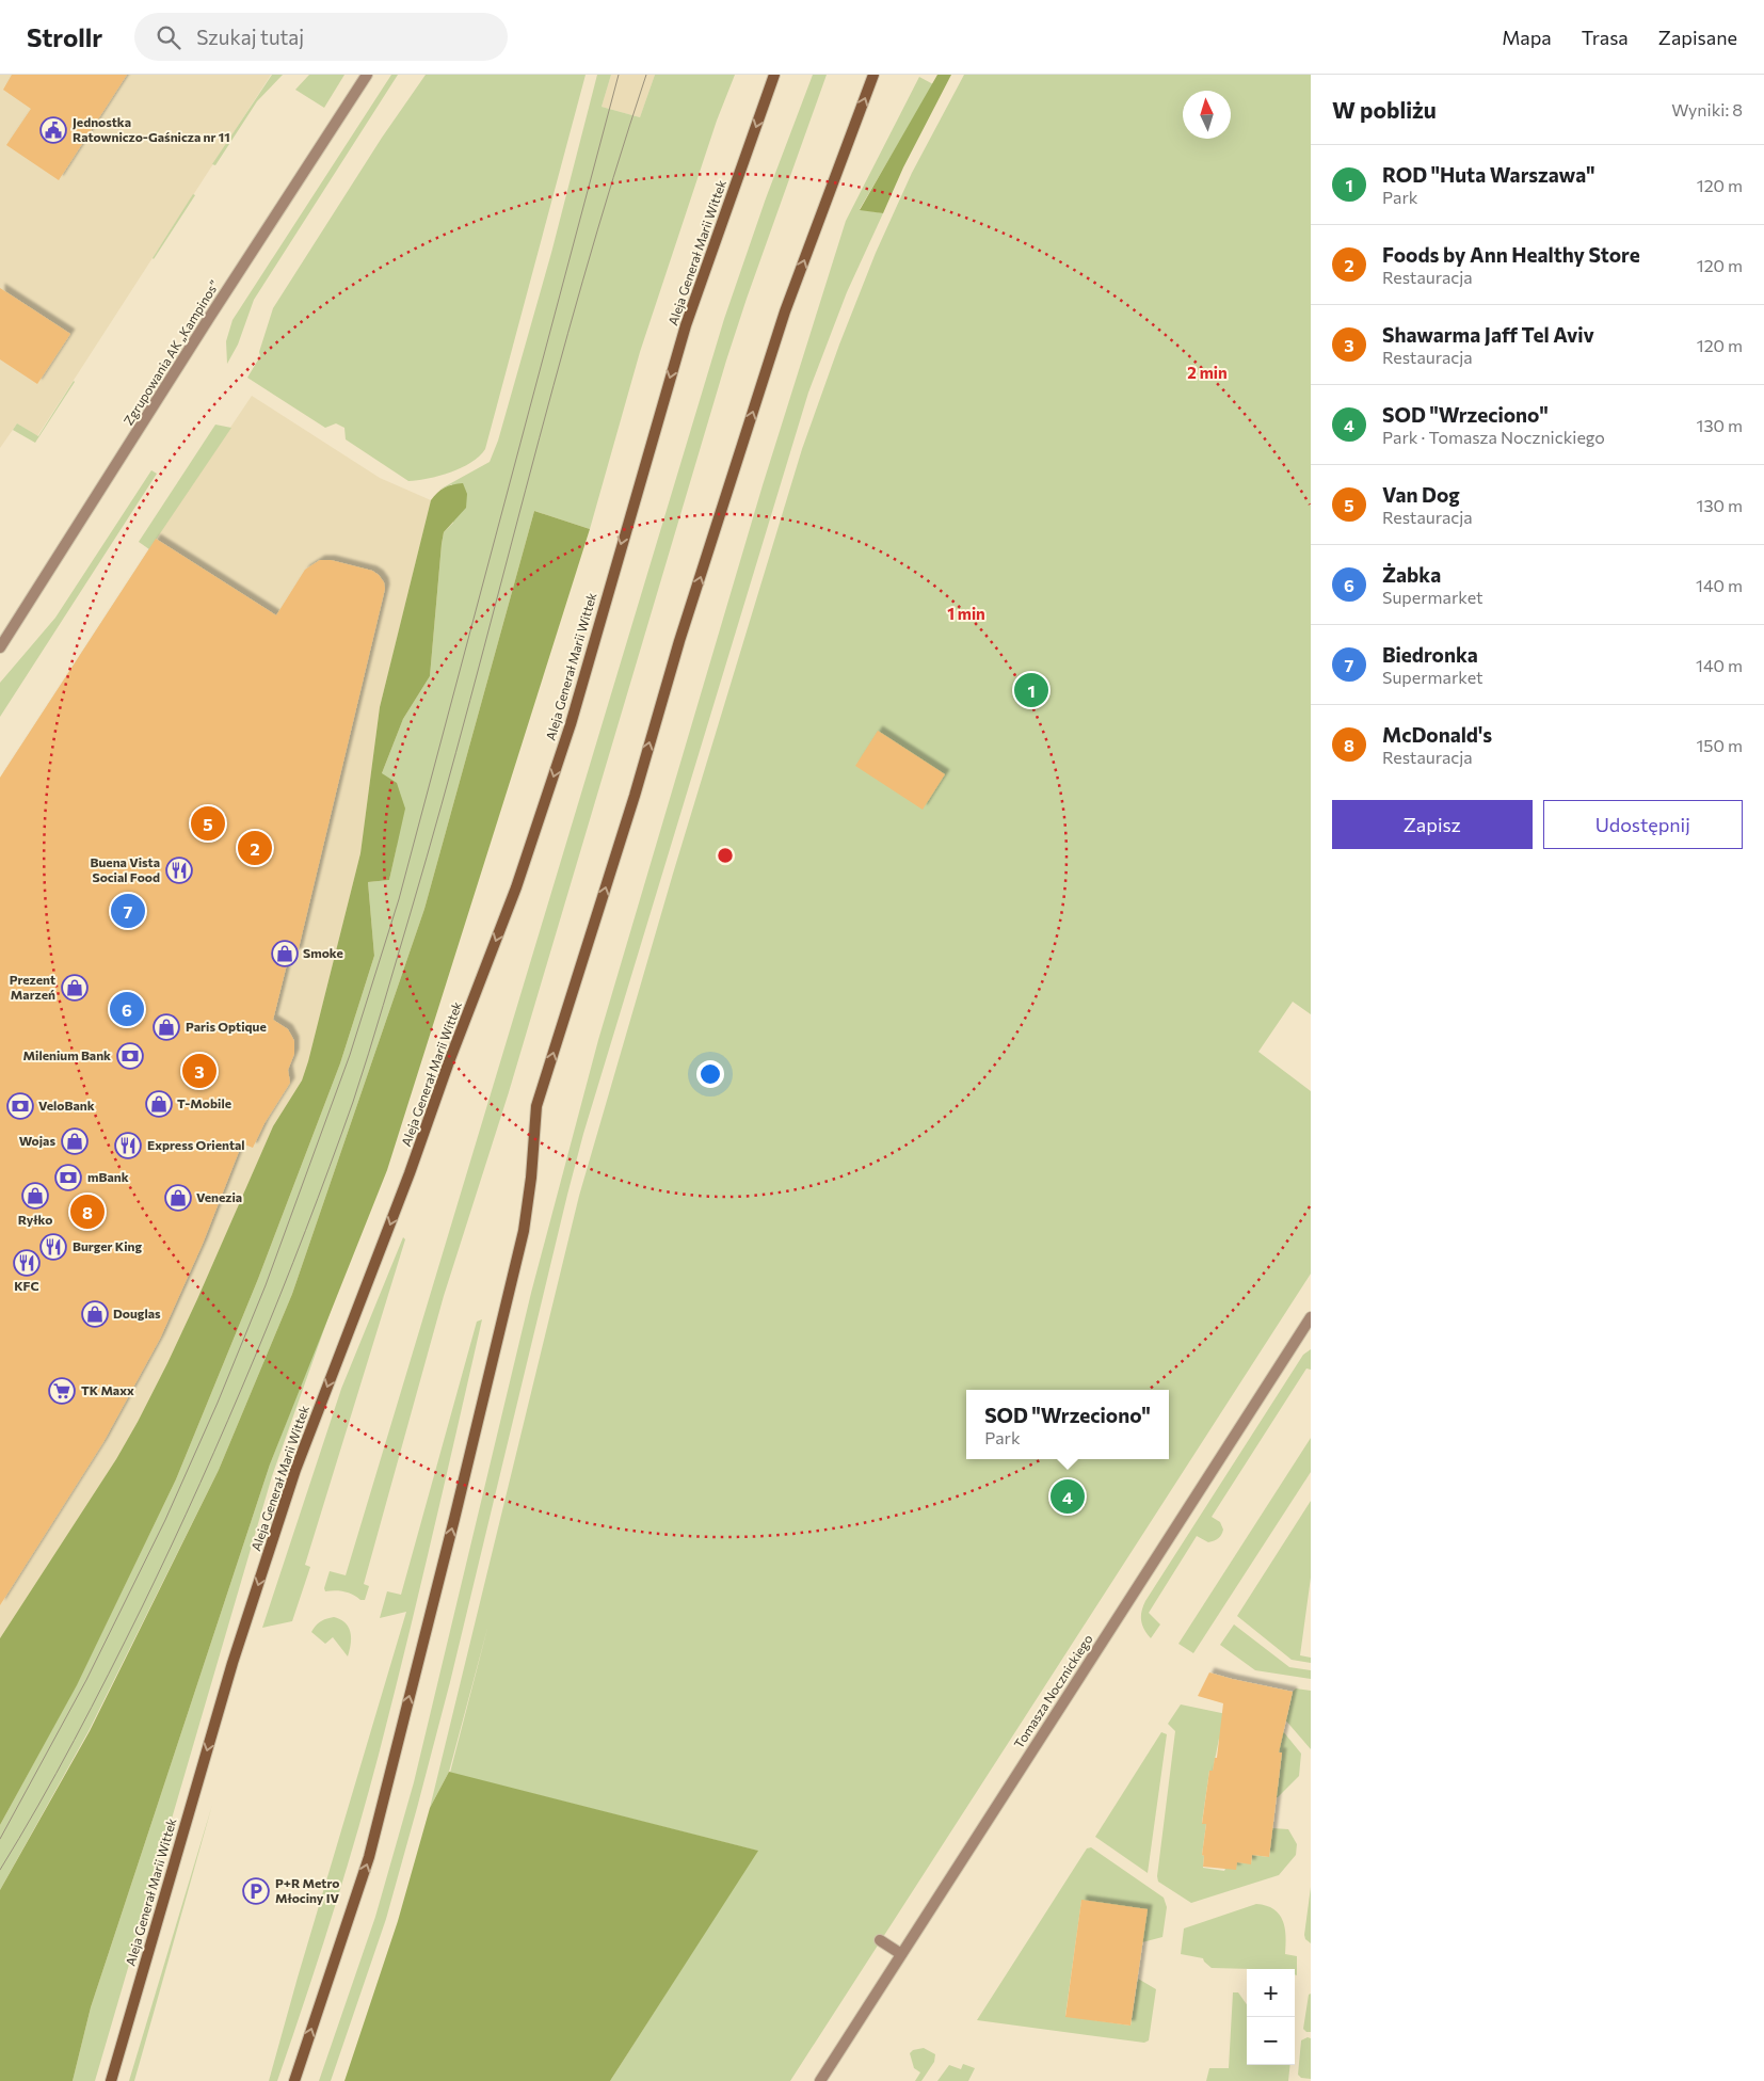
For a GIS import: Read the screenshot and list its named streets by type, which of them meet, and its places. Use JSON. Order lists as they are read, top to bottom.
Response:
{
  "streets": {
    "main road": ["Aleja Generał Marii Wittek"],
    "street": ["Zgrupowania AK „Kampinos”", "Tomasza Nocznickiego"]
  },
  "places": {
    "public building": ["Jednostka Ratowniczo-Gaśnicza nr 11"],
    "restaurant": [
      "Buena Vista Social Food",
      "Express Oriental",
      "Burger King",
      "KFC"
    ],
    "shop": [
      "Smoke",
      "Prezent Marzeń",
      "Paris Optique",
      "T-Mobile",
      "Wojas",
      "Ryłko",
      "Venezia",
      "Douglas"
    ],
    "bank": ["Milenium Bank", "VeloBank", "mBank"],
    "supermarket": ["TK Maxx"],
    "parking": ["P+R Metro Młociny IV"]
  },
  "north": "top",
  "page": {
    "header": "Strollr",
    "search": "Szukaj tutaj",
    "nav": ["Mapa", "Trasa", "Zapisane"],
    "heading": ["W pobliżu", "Wyniki: 8"],
    "list": [
      {
        "mark": "1",
        "name": "ROD \"Huta Warszawa\"",
        "note": "Park",
        "value": "120 m"
      },
      {
        "mark": "2",
        "name": "Foods by Ann Healthy Store",
        "note": "Restauracja",
        "value": "120 m"
      },
      {
        "mark": "3",
        "name": "Shawarma Jaff Tel Aviv",
        "note": "Restauracja",
        "value": "120 m"
      },
      {
        "mark": "4",
        "name": "SOD \"Wrzeciono\"",
        "note": "Park · Tomasza Nocznickiego",
        "value": "130 m"
      },
      {
        "mark": "5",
        "name": "Van Dog",
        "note": "Restauracja",
        "value": "130 m"
      },
      {
        "mark": "6",
        "name": "Żabka",
        "note": "Supermarket",
        "value": "140 m"
      },
      {
        "mark": "7",
        "name": "Biedronka",
        "note": "Supermarket",
        "value": "140 m"
      },
      {
        "mark": "8",
        "name": "McDonald's",
        "note": "Restauracja",
        "value": "150 m"
      }
    ],
    "pins": [
      "1",
      "5",
      "2",
      "7",
      "6",
      "3",
      "8",
      "4"
    ],
    "buttons": ["Zapisz", "Udostępnij"],
    "popup": ["SOD \"Wrzeciono\"", "Park"],
    "map_buttons": ["+", "−"]
  },
  "rings": ["2 min", "1 min"]
}
